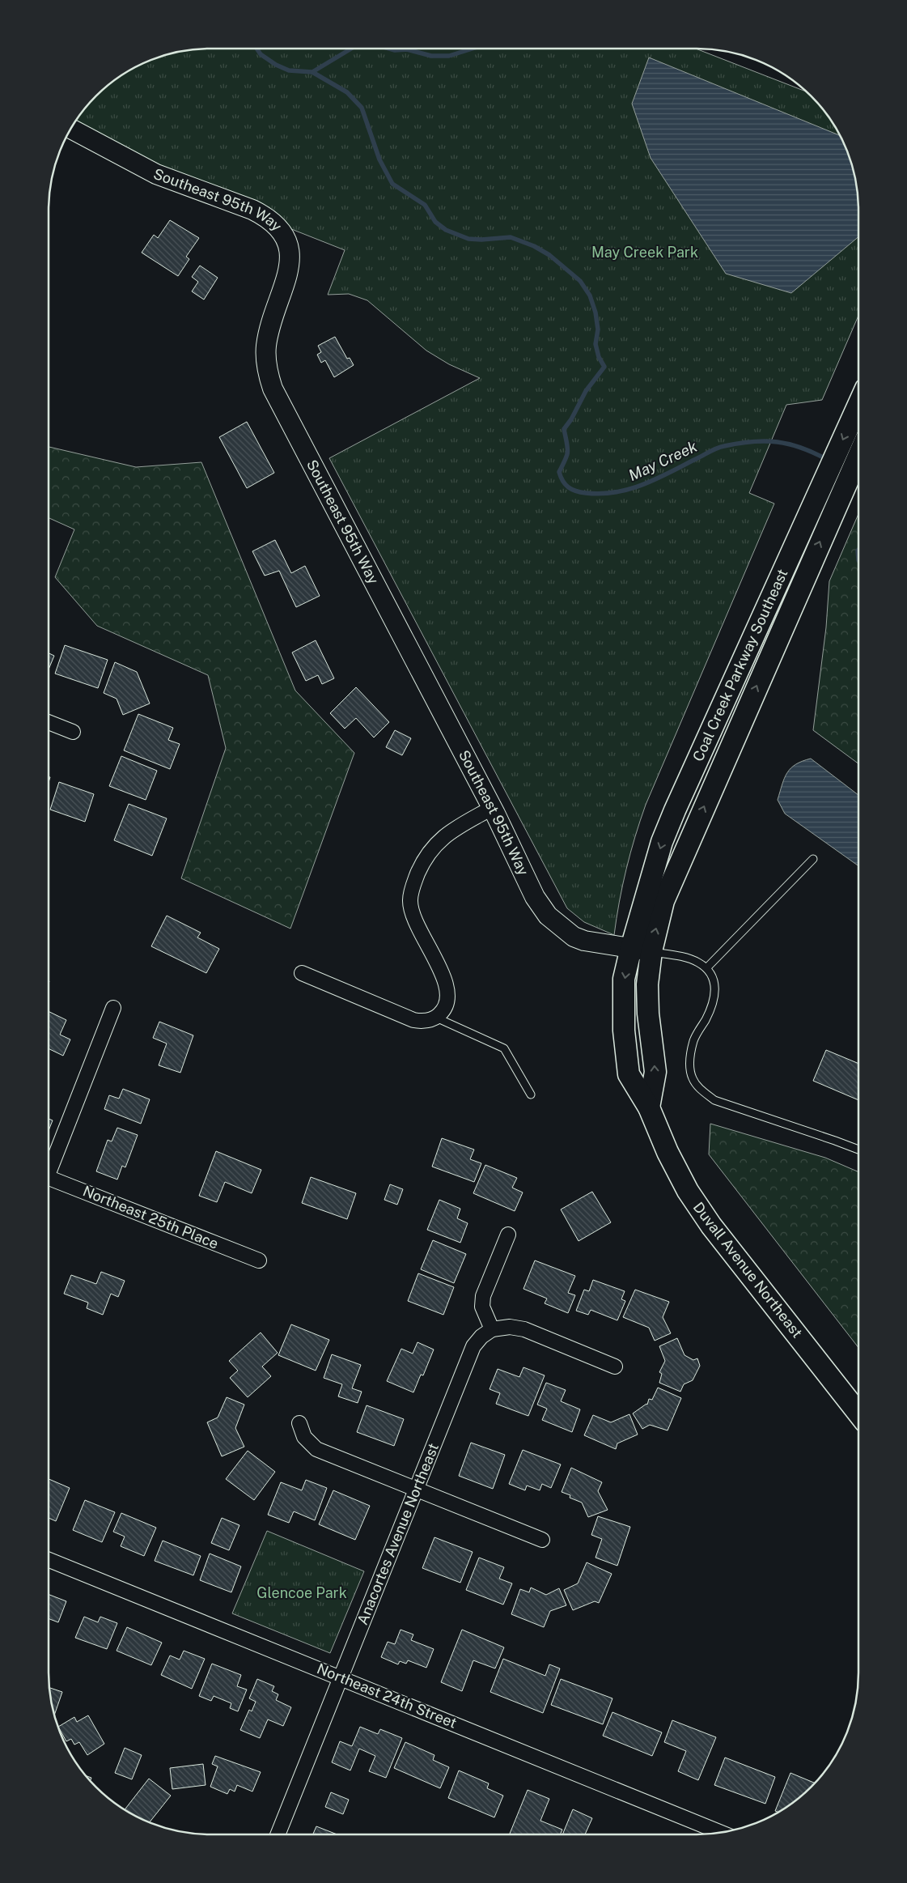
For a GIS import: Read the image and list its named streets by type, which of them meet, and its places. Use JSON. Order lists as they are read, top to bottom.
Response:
{
  "streets": {
    "main road": ["Coal Creek Parkway Southeast", "Duvall Avenue Northeast"],
    "street": [
      "Southeast 95th Way",
      "Northeast 25th Place",
      "Anacortes Avenue Northeast",
      "Northeast 24th Street"
    ]
  },
  "crossings": [
    ["Southeast 95th Way", "Coal Creek Parkway Southeast"],
    ["Southeast 95th Way", "Duvall Avenue Northeast"],
    ["Coal Creek Parkway Southeast", "Duvall Avenue Northeast"],
    ["Anacortes Avenue Northeast", "Northeast 24th Street"]
  ],
  "water": ["May Creek"],
  "parks": ["May Creek Park", "Glencoe Park"]
}
